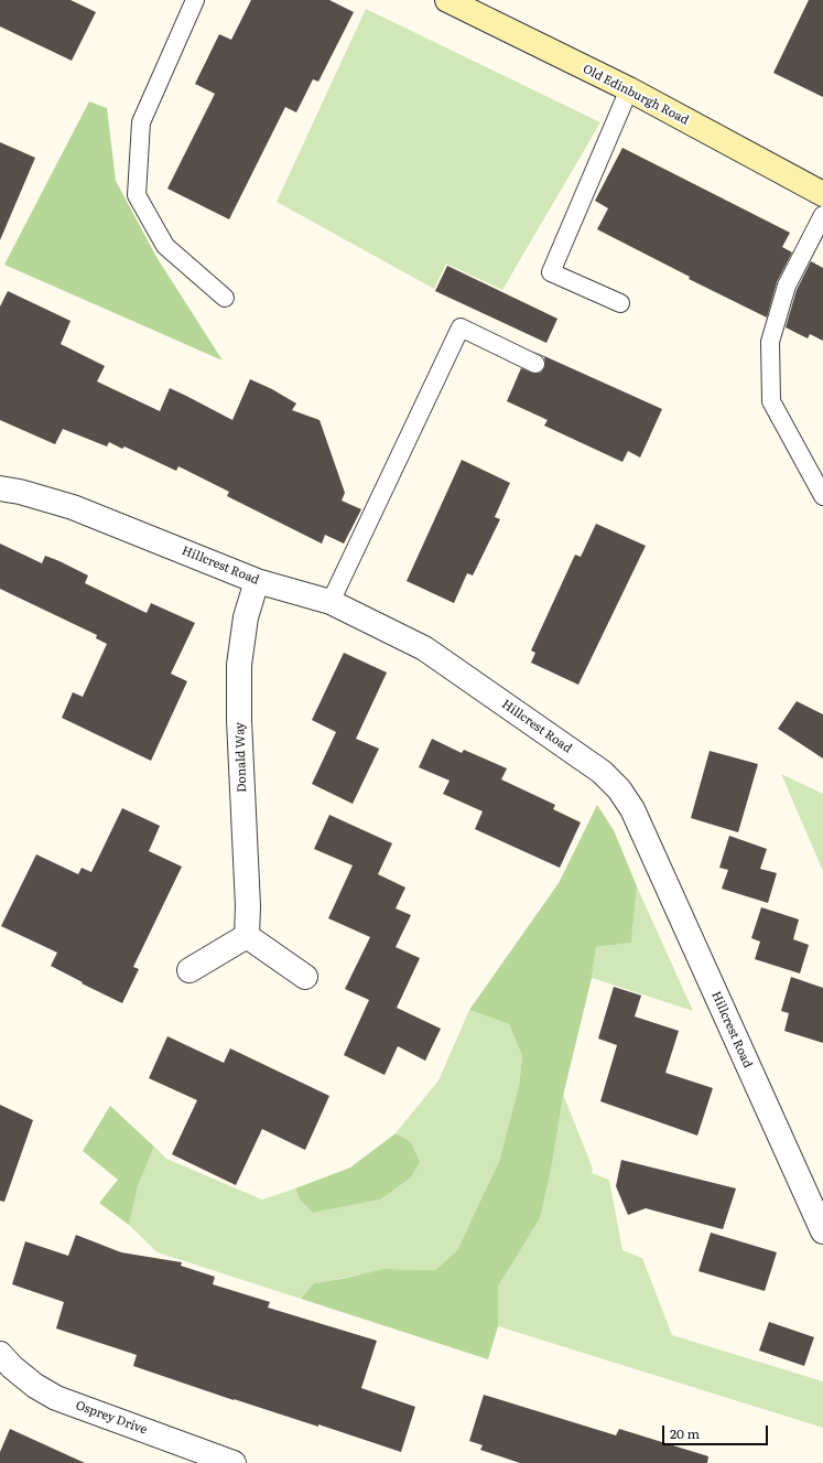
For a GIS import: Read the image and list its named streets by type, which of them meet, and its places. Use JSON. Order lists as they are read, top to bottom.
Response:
{
  "streets": {
    "main road": ["Old Edinburgh Road"],
    "street": ["Hillcrest Road", "Donald Way", "Osprey Drive"]
  },
  "crossings": [
    ["Hillcrest Road", "Donald Way"]
  ],
  "scale_bar": "20 m"
}
